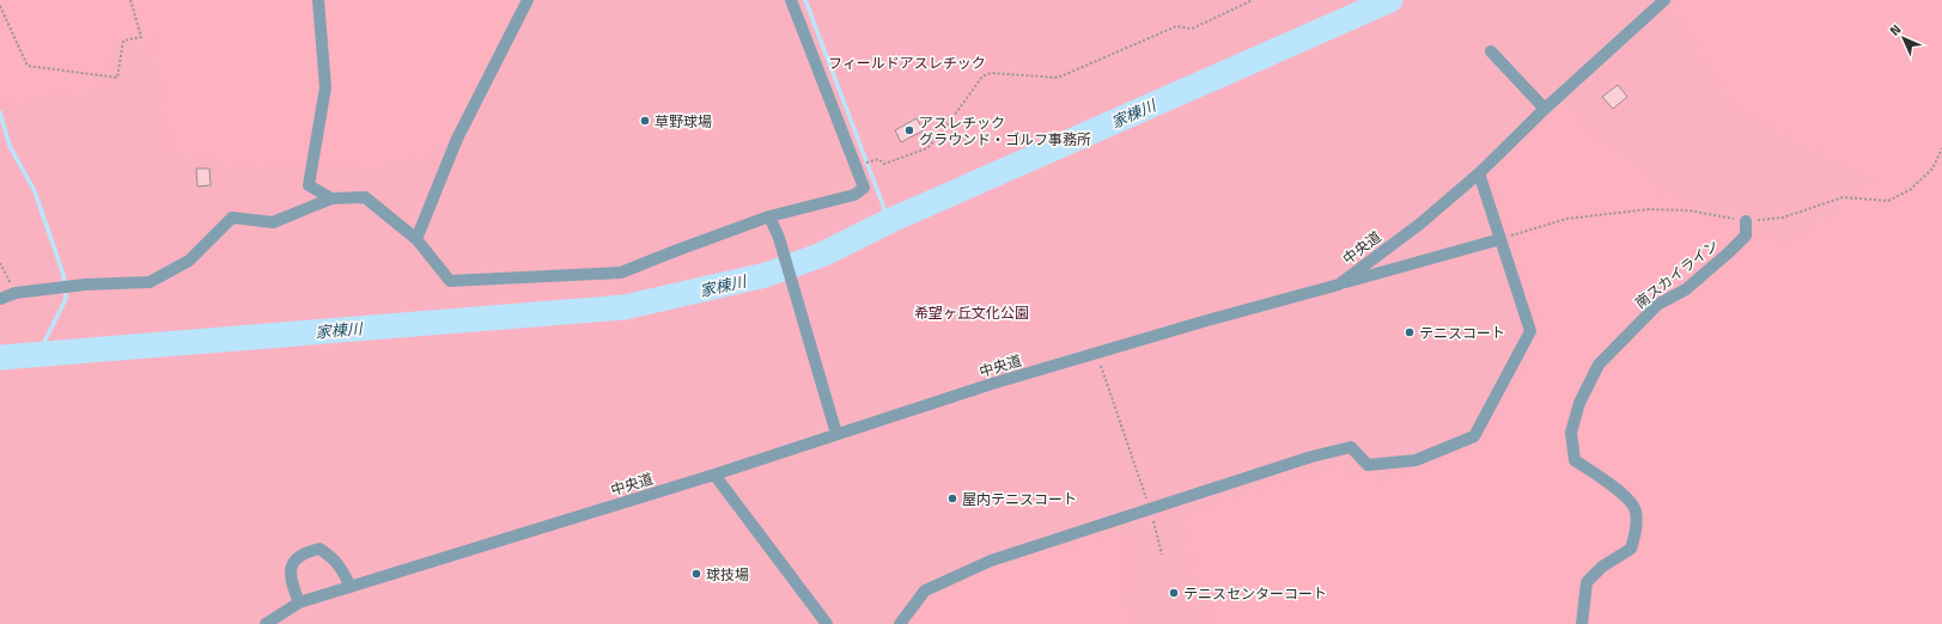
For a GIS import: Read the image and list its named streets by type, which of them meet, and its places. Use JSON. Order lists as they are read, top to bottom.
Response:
{
  "streets": {
    "lane": ["中央道", "南スカイライン"]
  },
  "water": ["家棟川"],
  "parks": ["フィールドアスレチック", "希望ヶ丘文化公園"],
  "places": [
    "草野球場",
    "アスレチック グラウンド・ゴルフ事務所",
    "テニスコート",
    "屋内テニスコート",
    "球技場",
    "テニスセンターコート"
  ],
  "north": "top left"
}
